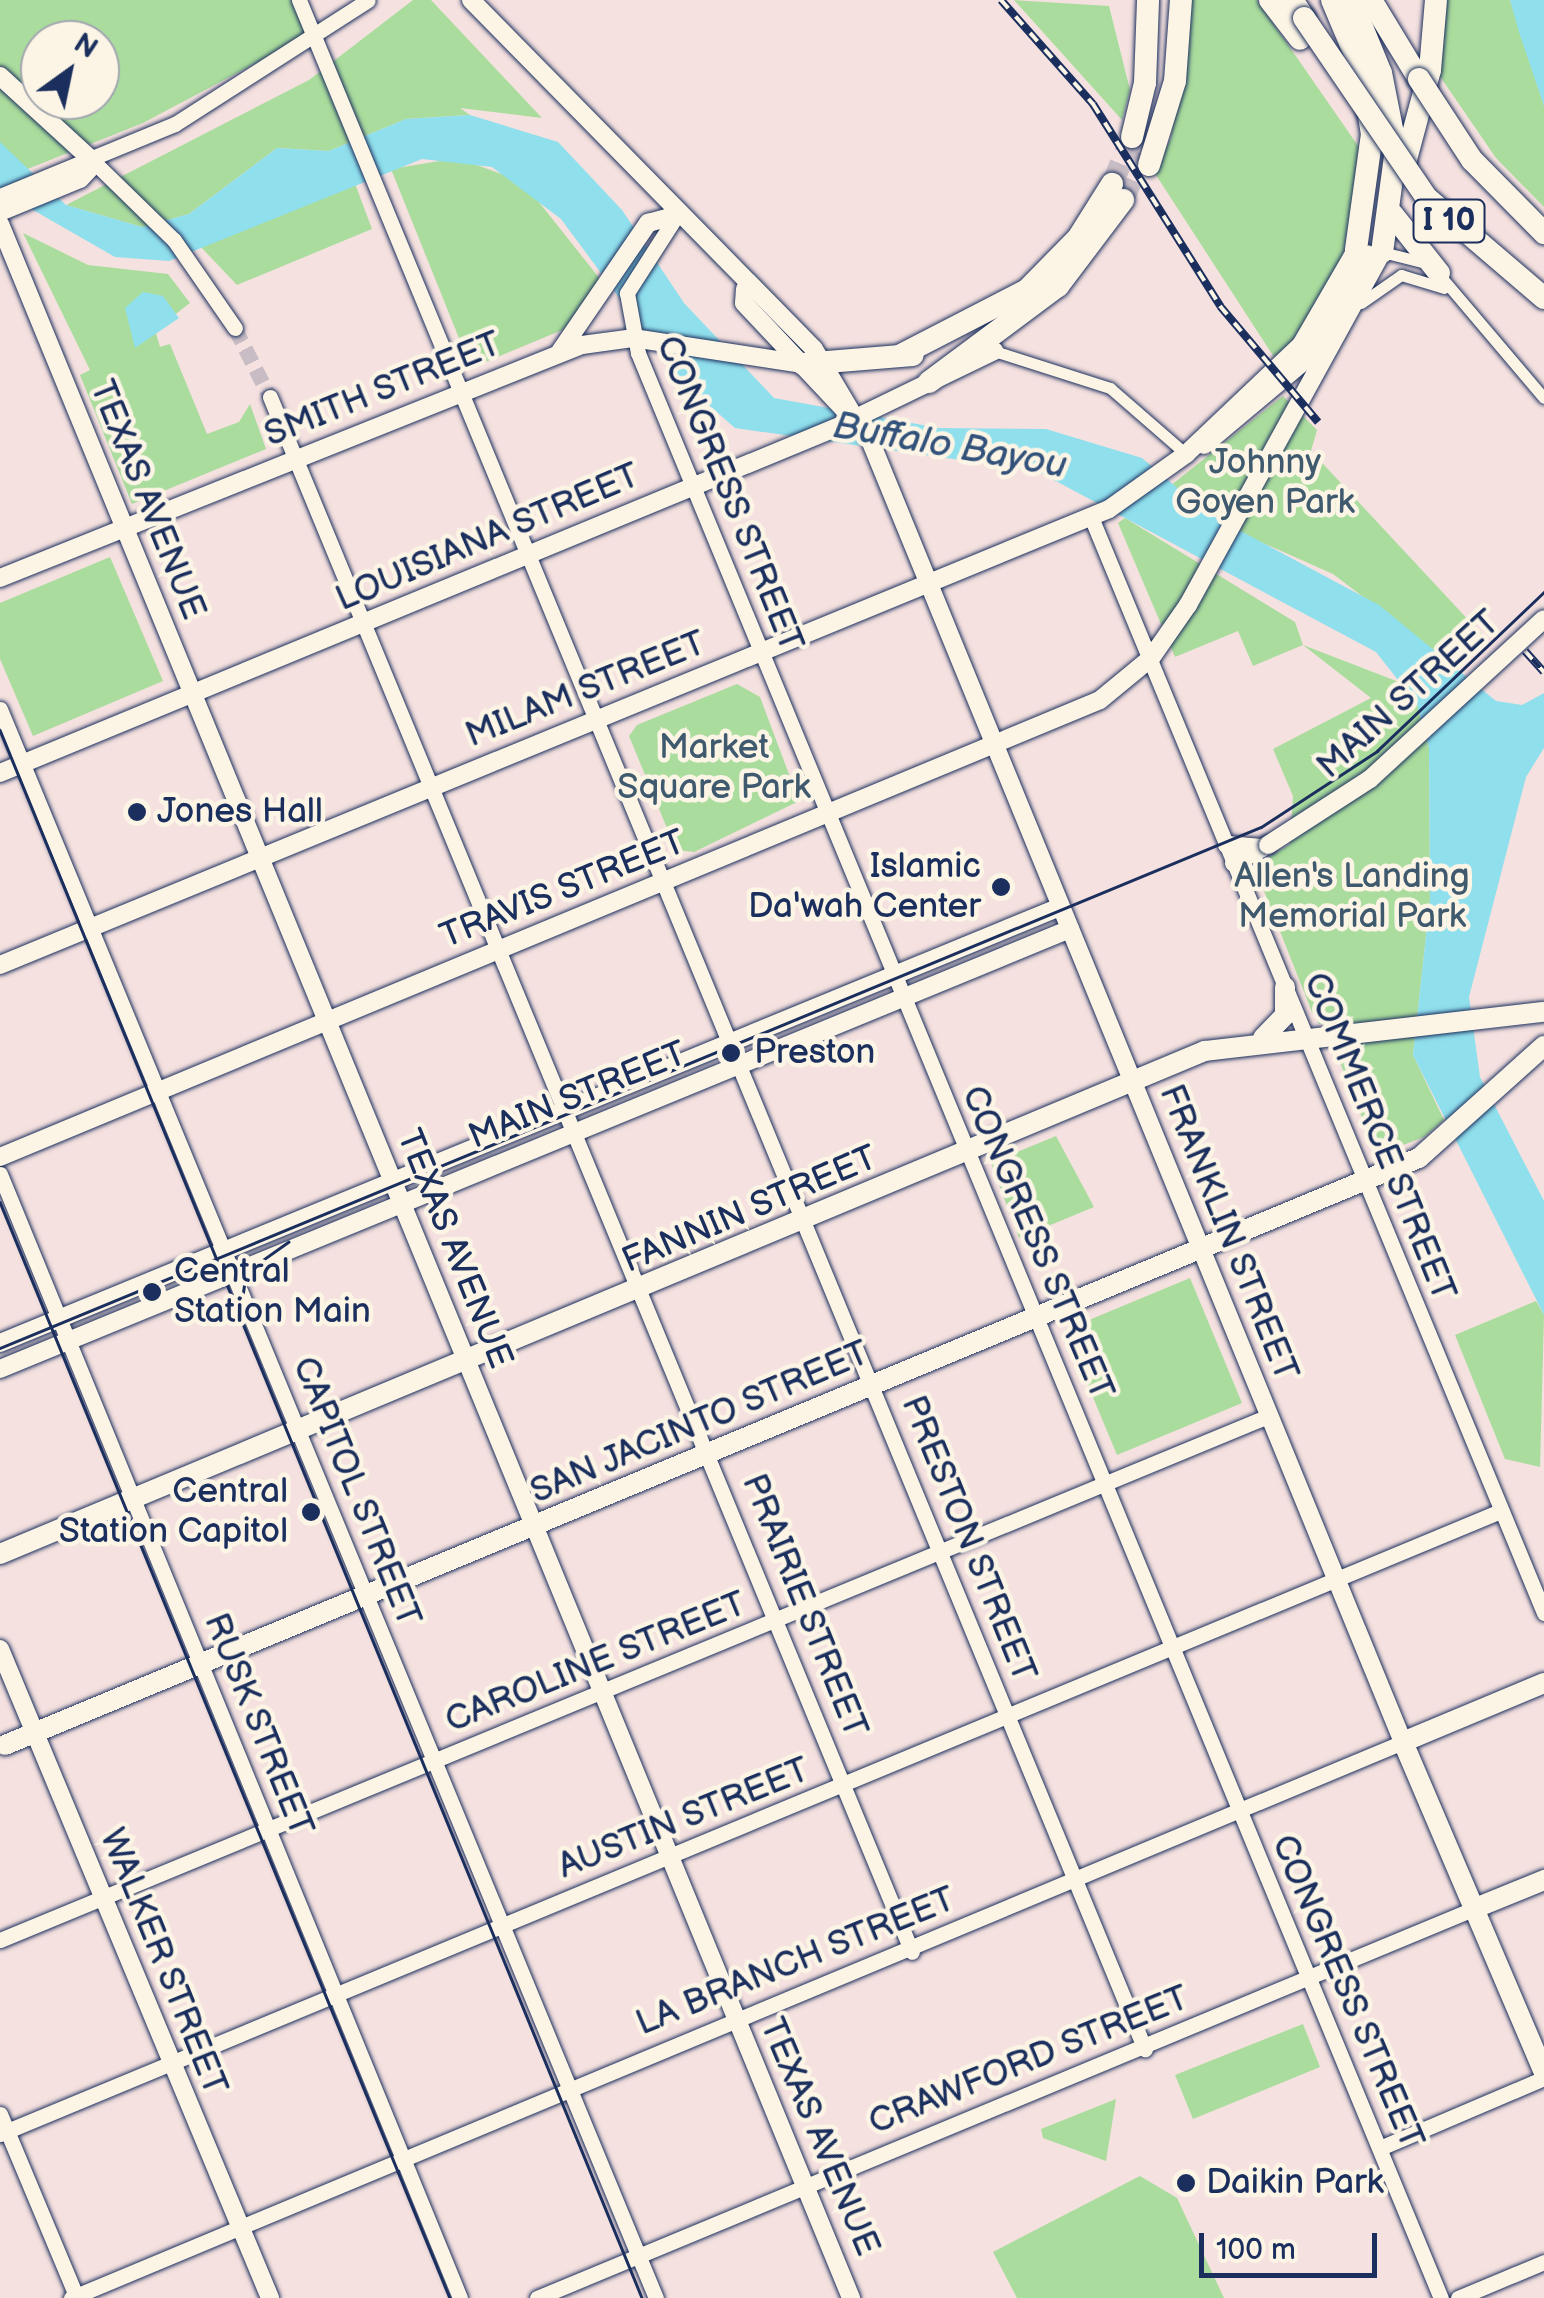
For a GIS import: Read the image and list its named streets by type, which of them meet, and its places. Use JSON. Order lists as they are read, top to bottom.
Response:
{
  "streets": {
    "highway": ["I 10"],
    "main road": [
      "SMITH STREET",
      "TEXAS AVENUE",
      "LOUISIANA STREET",
      "MILAM STREET",
      "MAIN STREET",
      "TRAVIS STREET",
      "FANNIN STREET",
      "FRANKLIN STREET",
      "SAN JACINTO STREET",
      "WALKER STREET",
      "LA BRANCH STREET",
      "CRAWFORD STREET"
    ],
    "street": [
      "CONGRESS STREET",
      "COMMERCE STREET",
      "CAPITOL STREET",
      "PRESTON STREET",
      "PRAIRIE STREET",
      "CAROLINE STREET",
      "RUSK STREET",
      "AUSTIN STREET"
    ]
  },
  "crossings": [
    ["SMITH STREET", "CONGRESS STREET"],
    ["SMITH STREET", "TEXAS AVENUE"],
    ["SMITH STREET", "FRANKLIN STREET"],
    ["SMITH STREET", "PRESTON STREET"],
    ["SMITH STREET", "PRAIRIE STREET"],
    ["CONGRESS STREET", "LOUISIANA STREET"],
    ["CONGRESS STREET", "MILAM STREET"],
    ["CONGRESS STREET", "MAIN STREET"],
    ["CONGRESS STREET", "TRAVIS STREET"],
    ["CONGRESS STREET", "FANNIN STREET"],
    ["CONGRESS STREET", "SAN JACINTO STREET"],
    ["CONGRESS STREET", "CAROLINE STREET"],
    ["CONGRESS STREET", "AUSTIN STREET"],
    ["CONGRESS STREET", "LA BRANCH STREET"],
    ["CONGRESS STREET", "CRAWFORD STREET"],
    ["TEXAS AVENUE", "LOUISIANA STREET"],
    ["TEXAS AVENUE", "MILAM STREET"],
    ["TEXAS AVENUE", "MAIN STREET"],
    ["TEXAS AVENUE", "TRAVIS STREET"],
    ["TEXAS AVENUE", "FANNIN STREET"],
    ["TEXAS AVENUE", "SAN JACINTO STREET"],
    ["TEXAS AVENUE", "CAROLINE STREET"],
    ["TEXAS AVENUE", "AUSTIN STREET"],
    ["TEXAS AVENUE", "LA BRANCH STREET"],
    ["TEXAS AVENUE", "CRAWFORD STREET"],
    ["LOUISIANA STREET", "FRANKLIN STREET"],
    ["LOUISIANA STREET", "CAPITOL STREET"],
    ["LOUISIANA STREET", "PRESTON STREET"],
    ["LOUISIANA STREET", "PRAIRIE STREET"],
    ["MILAM STREET", "TRAVIS STREET"],
    ["MILAM STREET", "COMMERCE STREET"],
    ["MILAM STREET", "FRANKLIN STREET"],
    ["MILAM STREET", "CAPITOL STREET"],
    ["MILAM STREET", "PRESTON STREET"],
    ["MILAM STREET", "PRAIRIE STREET"],
    ["MAIN STREET", "COMMERCE STREET"],
    ["MAIN STREET", "FRANKLIN STREET"],
    ["MAIN STREET", "CAPITOL STREET"],
    ["MAIN STREET", "PRESTON STREET"],
    ["MAIN STREET", "PRAIRIE STREET"],
    ["MAIN STREET", "RUSK STREET"],
    ["TRAVIS STREET", "COMMERCE STREET"],
    ["TRAVIS STREET", "FRANKLIN STREET"],
    ["TRAVIS STREET", "CAPITOL STREET"],
    ["TRAVIS STREET", "PRESTON STREET"],
    ["TRAVIS STREET", "PRAIRIE STREET"],
    ["COMMERCE STREET", "FANNIN STREET"],
    ["COMMERCE STREET", "SAN JACINTO STREET"],
    ["COMMERCE STREET", "AUSTIN STREET"],
    ["FANNIN STREET", "FRANKLIN STREET"],
    ["FANNIN STREET", "CAPITOL STREET"],
    ["FANNIN STREET", "PRESTON STREET"],
    ["FANNIN STREET", "PRAIRIE STREET"],
    ["FANNIN STREET", "RUSK STREET"],
    ["FRANKLIN STREET", "SAN JACINTO STREET"],
    ["FRANKLIN STREET", "CAROLINE STREET"],
    ["FRANKLIN STREET", "AUSTIN STREET"],
    ["FRANKLIN STREET", "LA BRANCH STREET"],
    ["FRANKLIN STREET", "CRAWFORD STREET"],
    ["SAN JACINTO STREET", "CAPITOL STREET"],
    ["SAN JACINTO STREET", "PRESTON STREET"],
    ["SAN JACINTO STREET", "PRAIRIE STREET"],
    ["SAN JACINTO STREET", "RUSK STREET"],
    ["SAN JACINTO STREET", "WALKER STREET"],
    ["CAPITOL STREET", "CAROLINE STREET"],
    ["CAPITOL STREET", "AUSTIN STREET"],
    ["CAPITOL STREET", "LA BRANCH STREET"],
    ["CAPITOL STREET", "CRAWFORD STREET"],
    ["PRESTON STREET", "CAROLINE STREET"],
    ["PRESTON STREET", "AUSTIN STREET"],
    ["PRESTON STREET", "LA BRANCH STREET"],
    ["PRESTON STREET", "CRAWFORD STREET"],
    ["PRAIRIE STREET", "CAROLINE STREET"],
    ["PRAIRIE STREET", "AUSTIN STREET"],
    ["PRAIRIE STREET", "LA BRANCH STREET"],
    ["CAROLINE STREET", "RUSK STREET"],
    ["CAROLINE STREET", "WALKER STREET"],
    ["RUSK STREET", "AUSTIN STREET"],
    ["RUSK STREET", "LA BRANCH STREET"],
    ["AUSTIN STREET", "WALKER STREET"],
    ["WALKER STREET", "LA BRANCH STREET"]
  ],
  "water": ["Buffalo Bayou"],
  "parks": ["Johnny Goyen Park", "Market Square Park", "Allen's Landing Memorial Park"],
  "places": [
    "Jones Hall",
    "Islamic Da'wah Center",
    "Preston",
    "Central Station Main",
    "Central Station Capitol",
    "Daikin Park"
  ],
  "scale_bar": "100 m",
  "north": "top right"
}
